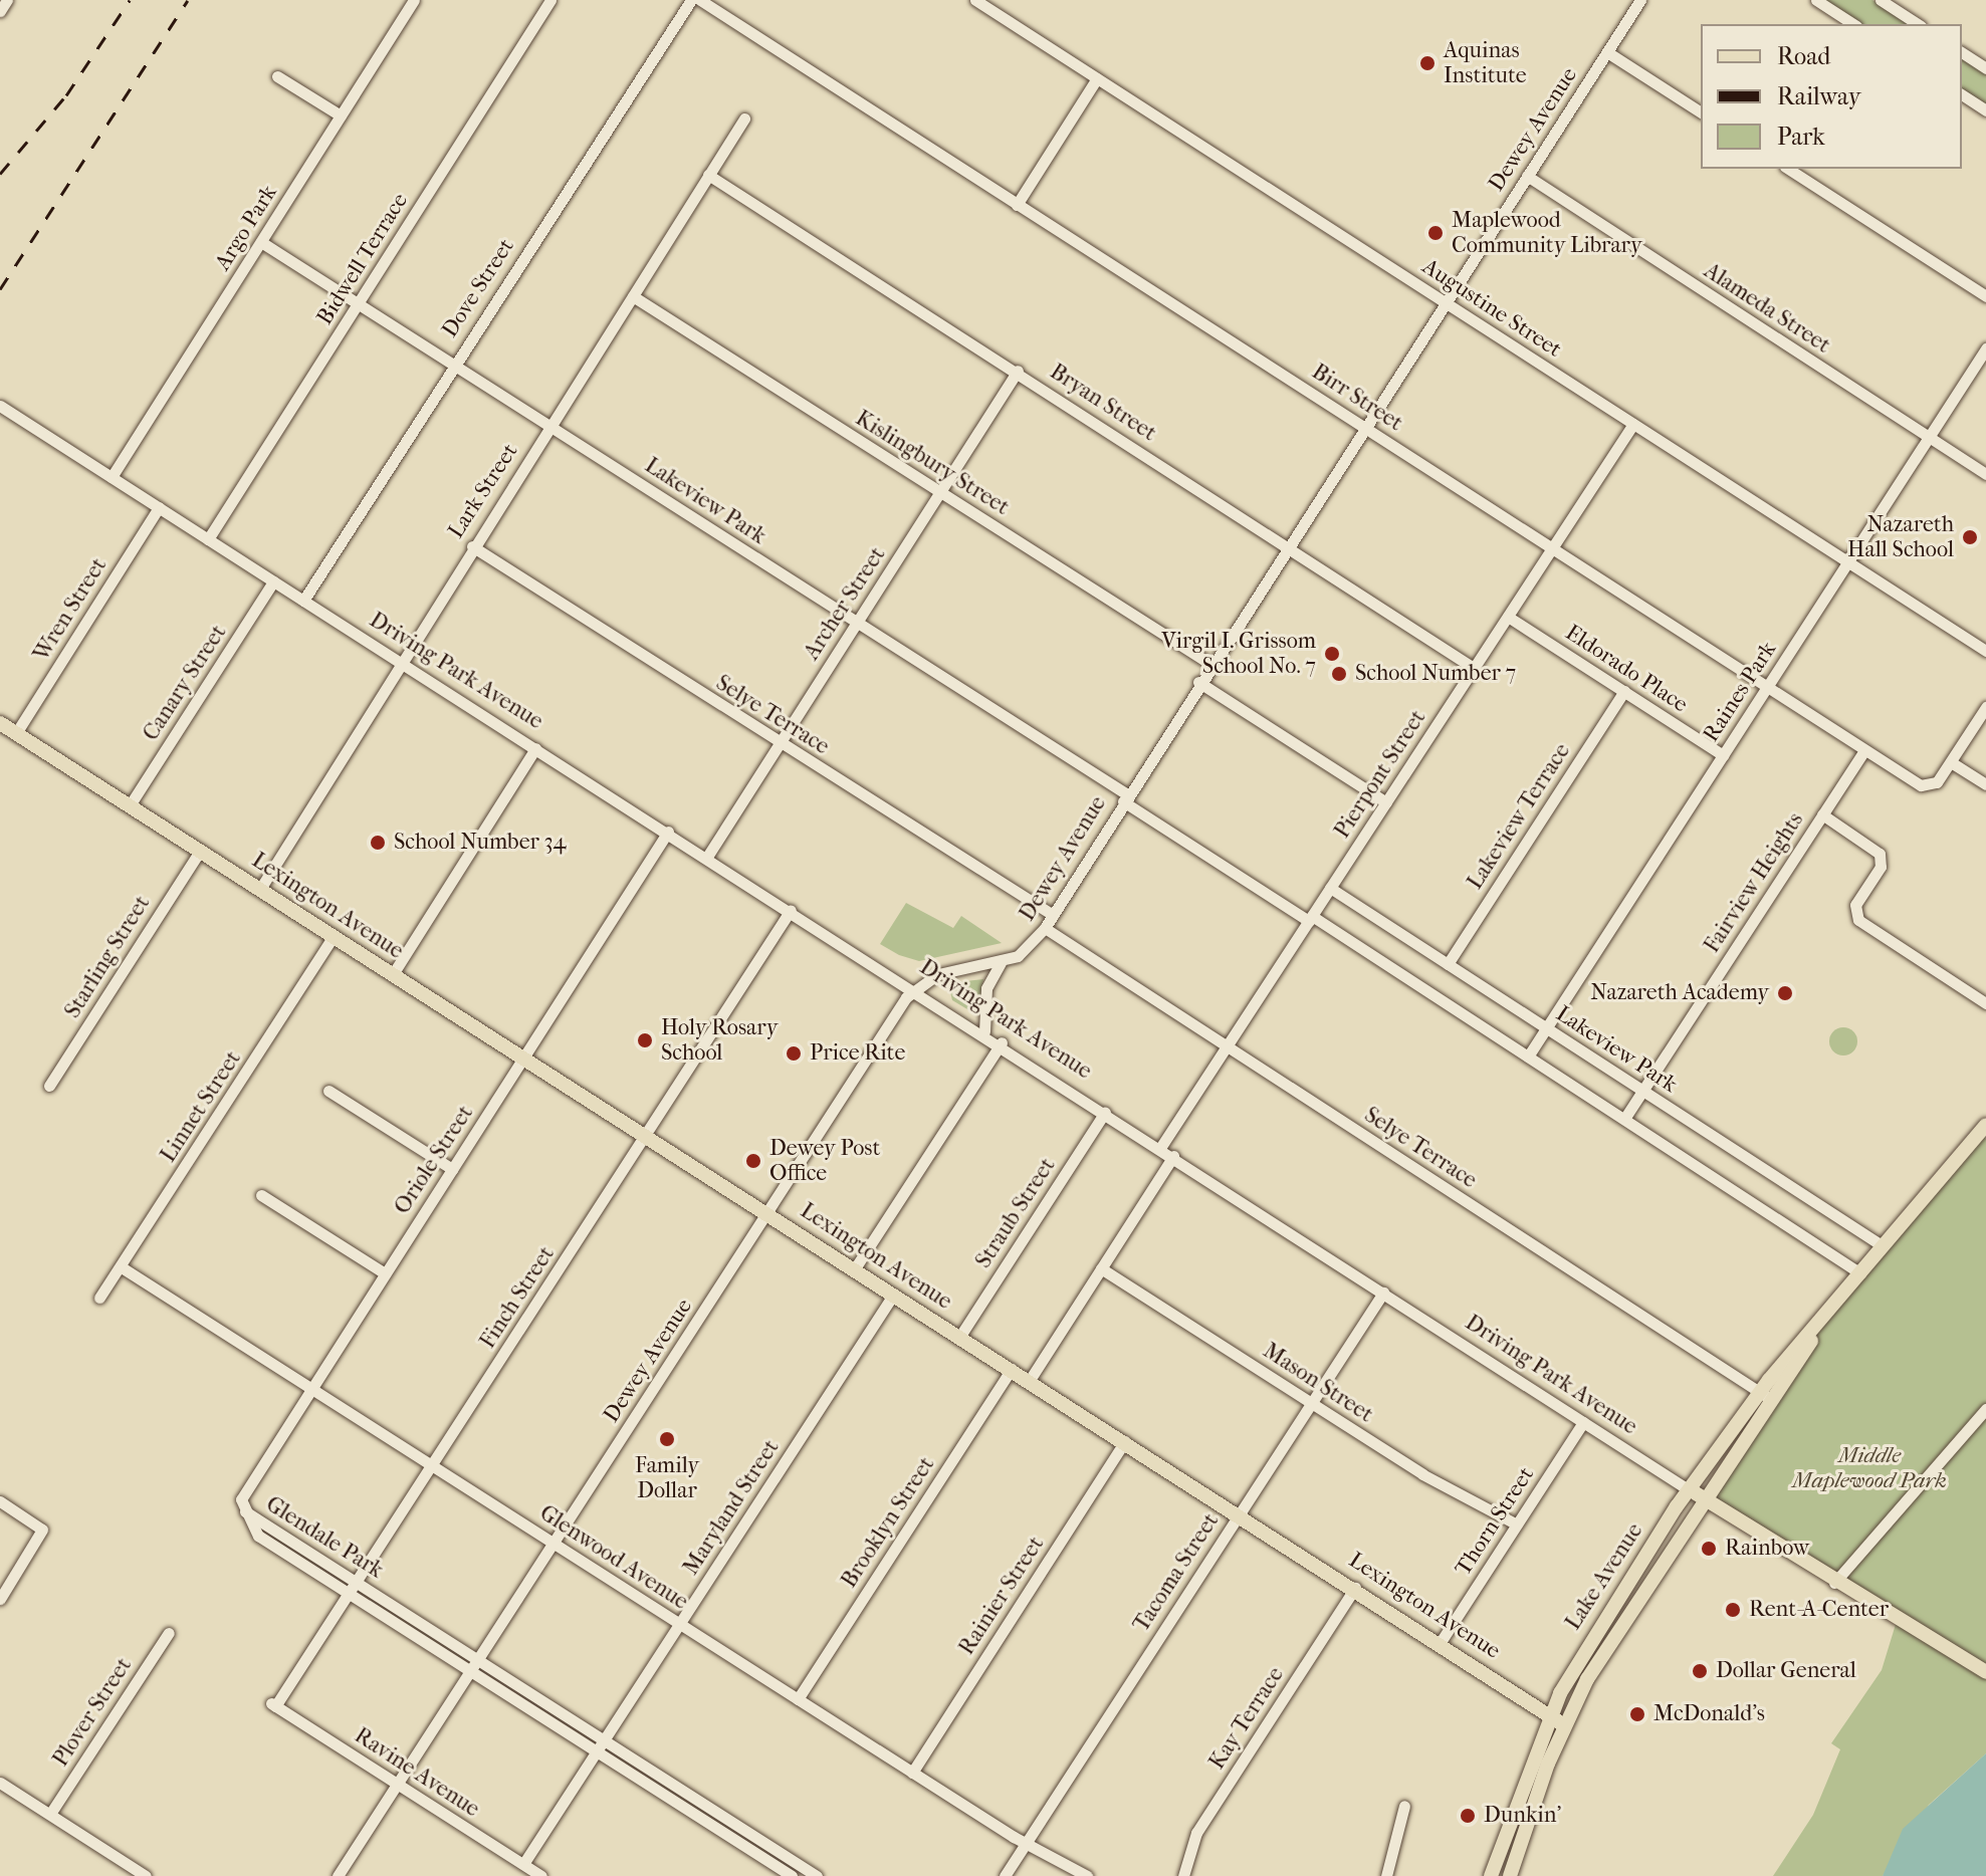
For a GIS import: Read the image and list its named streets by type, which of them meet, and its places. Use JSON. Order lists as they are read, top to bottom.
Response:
{
  "streets": {
    "main road": ["Driving Park Avenue", "Lexington Avenue", "Lake Avenue"],
    "street": [
      "Dewey Avenue",
      "Argo Park",
      "Bidwell Terrace",
      "Dove Street",
      "Augustine Street",
      "Alameda Street",
      "Birr Street",
      "Bryan Street",
      "Kislingbury Street",
      "Lark Street",
      "Lakeview Park",
      "Archer Street",
      "Wren Street",
      "Eldorado Place",
      "Canary Street",
      "Raines Park",
      "Selye Terrace",
      "Pierpont Street",
      "Lakeview Terrace",
      "Fairview Heights",
      "Starling Street",
      "Linnet Street",
      "Oriole Street",
      "Straub Street",
      "Finch Street",
      "Mason Street",
      "Maryland Street",
      "Thorn Street",
      "Brooklyn Street",
      "Glendale Park",
      "Glenwood Avenue",
      "Tacoma Street",
      "Rainier Street",
      "Plover Street",
      "Kay Terrace",
      "Ravine Avenue"
    ]
  },
  "crossings": [
    ["Dewey Avenue", "Augustine Street"],
    ["Dewey Avenue", "Alameda Street"],
    ["Dewey Avenue", "Birr Street"],
    ["Dewey Avenue", "Bryan Street"],
    ["Dewey Avenue", "Kislingbury Street"],
    ["Dewey Avenue", "Lakeview Park"],
    ["Dewey Avenue", "Driving Park Avenue"],
    ["Dewey Avenue", "Selye Terrace"],
    ["Dewey Avenue", "Lexington Avenue"],
    ["Dewey Avenue", "Glendale Park"],
    ["Dewey Avenue", "Glenwood Avenue"],
    ["Dewey Avenue", "Ravine Avenue"],
    ["Argo Park", "Lakeview Park"],
    ["Argo Park", "Driving Park Avenue"],
    ["Bidwell Terrace", "Lakeview Park"],
    ["Bidwell Terrace", "Driving Park Avenue"],
    ["Dove Street", "Lakeview Park"],
    ["Dove Street", "Driving Park Avenue"],
    ["Augustine Street", "Raines Park"],
    ["Augustine Street", "Pierpont Street"],
    ["Alameda Street", "Raines Park"],
    ["Birr Street", "Raines Park"],
    ["Birr Street", "Pierpont Street"],
    ["Birr Street", "Fairview Heights"],
    ["Bryan Street", "Lark Street"],
    ["Bryan Street", "Archer Street"],
    ["Bryan Street", "Pierpont Street"],
    ["Kislingbury Street", "Lark Street"],
    ["Kislingbury Street", "Archer Street"],
    ["Lark Street", "Lakeview Park"],
    ["Lark Street", "Driving Park Avenue"],
    ["Lark Street", "Selye Terrace"],
    ["Lark Street", "Lexington Avenue"],
    ["Lakeview Park", "Archer Street"],
    ["Lakeview Park", "Raines Park"],
    ["Lakeview Park", "Pierpont Street"],
    ["Lakeview Park", "Lakeview Terrace"],
    ["Lakeview Park", "Fairview Heights"],
    ["Lakeview Park", "Lake Avenue"],
    ["Archer Street", "Driving Park Avenue"],
    ["Archer Street", "Selye Terrace"],
    ["Wren Street", "Driving Park Avenue"],
    ["Wren Street", "Lexington Avenue"],
    ["Eldorado Place", "Raines Park"],
    ["Eldorado Place", "Pierpont Street"],
    ["Eldorado Place", "Lakeview Terrace"],
    ["Driving Park Avenue", "Canary Street"],
    ["Driving Park Avenue", "Pierpont Street"],
    ["Driving Park Avenue", "Oriole Street"],
    ["Driving Park Avenue", "Straub Street"],
    ["Driving Park Avenue", "Finch Street"],
    ["Driving Park Avenue", "Thorn Street"],
    ["Driving Park Avenue", "Tacoma Street"],
    ["Driving Park Avenue", "Lake Avenue"],
    ["Canary Street", "Lexington Avenue"],
    ["Selye Terrace", "Pierpont Street"],
    ["Selye Terrace", "Lake Avenue"],
    ["Lexington Avenue", "Starling Street"],
    ["Lexington Avenue", "Linnet Street"],
    ["Lexington Avenue", "Oriole Street"],
    ["Lexington Avenue", "Straub Street"],
    ["Lexington Avenue", "Finch Street"],
    ["Lexington Avenue", "Maryland Street"],
    ["Lexington Avenue", "Thorn Street"],
    ["Lexington Avenue", "Brooklyn Street"],
    ["Lexington Avenue", "Tacoma Street"],
    ["Lexington Avenue", "Lake Avenue"],
    ["Lexington Avenue", "Rainier Street"],
    ["Lexington Avenue", "Kay Terrace"],
    ["Linnet Street", "Glenwood Avenue"],
    ["Oriole Street", "Glendale Park"],
    ["Oriole Street", "Glenwood Avenue"],
    ["Finch Street", "Glendale Park"],
    ["Finch Street", "Glenwood Avenue"],
    ["Finch Street", "Ravine Avenue"],
    ["Mason Street", "Thorn Street"],
    ["Mason Street", "Tacoma Street"],
    ["Maryland Street", "Glendale Park"],
    ["Maryland Street", "Glenwood Avenue"],
    ["Maryland Street", "Ravine Avenue"],
    ["Brooklyn Street", "Glenwood Avenue"],
    ["Glenwood Avenue", "Tacoma Street"],
    ["Glenwood Avenue", "Rainier Street"]
  ],
  "parks": ["Middle Maplewood Park"],
  "places": [
    "Aquinas Institute",
    "Maplewood Community Library",
    "Nazareth Hall School",
    "Virgil I. Grissom School No. 7",
    "School Number 7",
    "School Number 34",
    "Nazareth Academy",
    "Holy Rosary School",
    "Price Rite",
    "Dewey Post Office",
    "Family Dollar",
    "Rainbow",
    "Rent-A-Center",
    "Dollar General",
    "McDonald's",
    "Dunkin'"
  ],
  "legend": ["Road", "Railway", "Park"]
}
